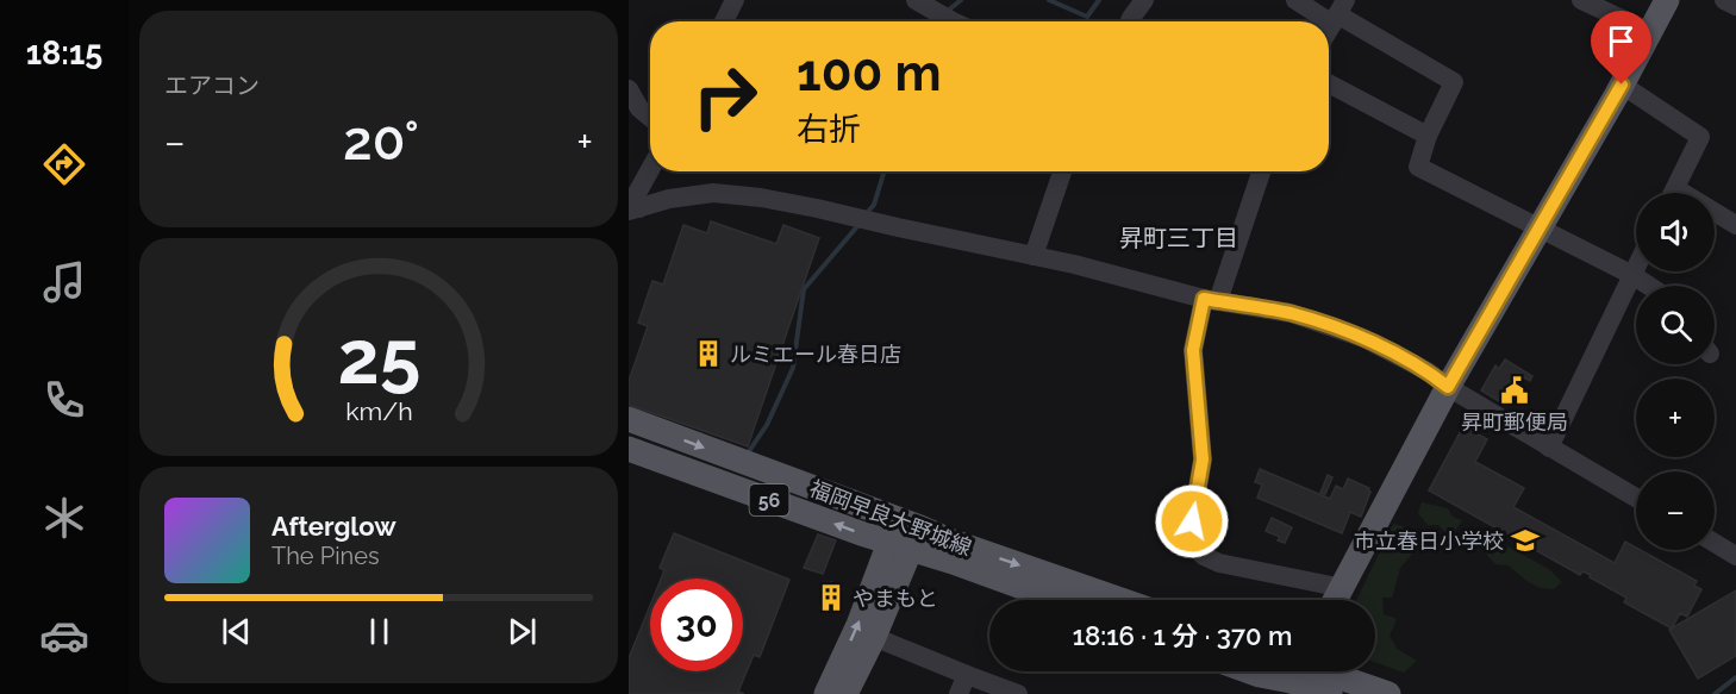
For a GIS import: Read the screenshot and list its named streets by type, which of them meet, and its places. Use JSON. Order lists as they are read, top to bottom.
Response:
{
  "streets": {
    "main road": ["56", "福岡早良大野城線"]
  },
  "districts": ["昇町三丁目"],
  "places": {
    "building": ["ルミエール春日店", "やまもと"],
    "public building": ["昇町郵便局"],
    "school or university": ["市立春日小学校"]
  },
  "page": {
    "tabs": "18:15",
    "tile": "エアコン",
    "turn": ["100 m", "右折"],
    "heat": ["−", "20°", "+"],
    "map_buttons": ["+", "−"],
    "song": ["Afterglow", "The Pines"],
    "limit": "30",
    "trip": "18:16 · 1 分 · 370 m",
    "gauge": ["25", "km/h"]
  }
}
